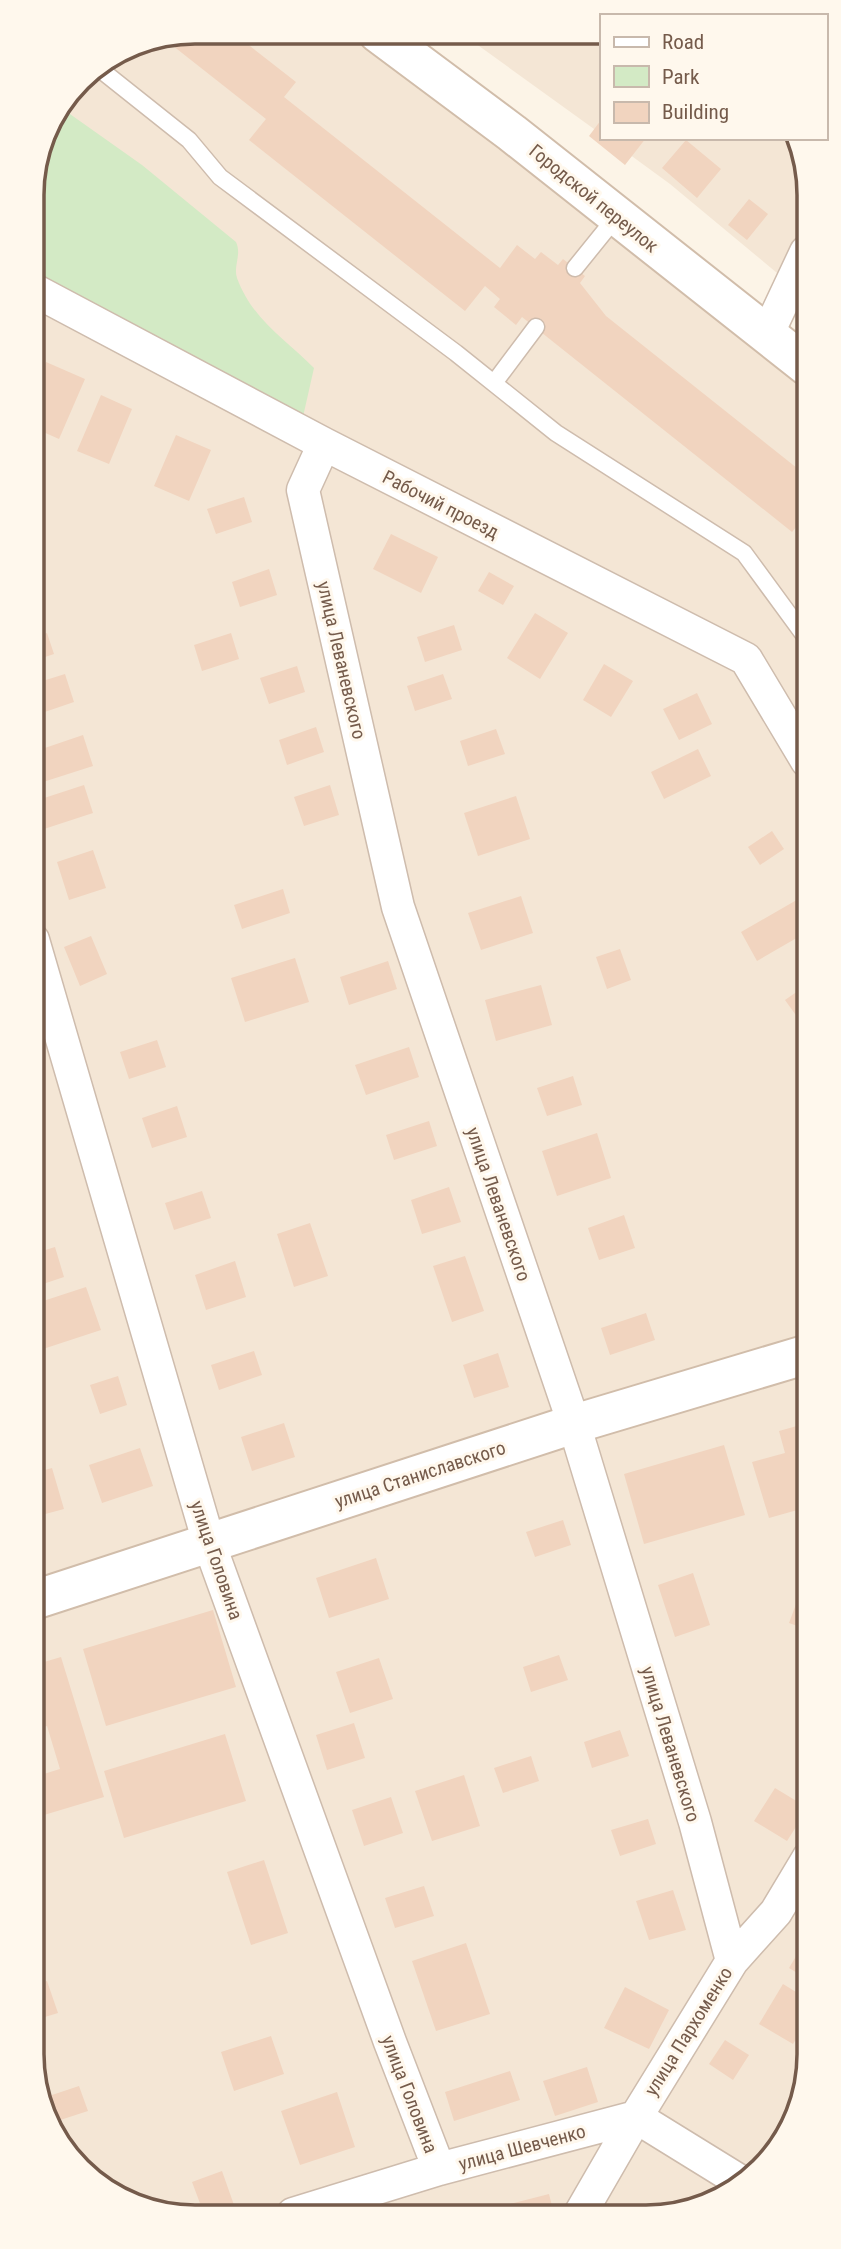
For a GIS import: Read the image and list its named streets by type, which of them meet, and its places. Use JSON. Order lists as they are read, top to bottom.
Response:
{
  "streets": {
    "street": [
      "Городской переулок",
      "Рабочий проезд",
      "улица Леваневского",
      "улица Станиславского",
      "улица Головина",
      "улица Пархоменко",
      "улица Шевченко"
    ]
  },
  "crossings": [
    ["Рабочий проезд", "улица Леваневского"],
    ["улица Леваневского", "улица Станиславского"],
    ["улица Леваневского", "улица Пархоменко"],
    ["улица Станиславского", "улица Головина"],
    ["улица Головина", "улица Шевченко"],
    ["улица Пархоменко", "улица Шевченко"]
  ],
  "legend": ["Road", "Park", "Building"]
}
